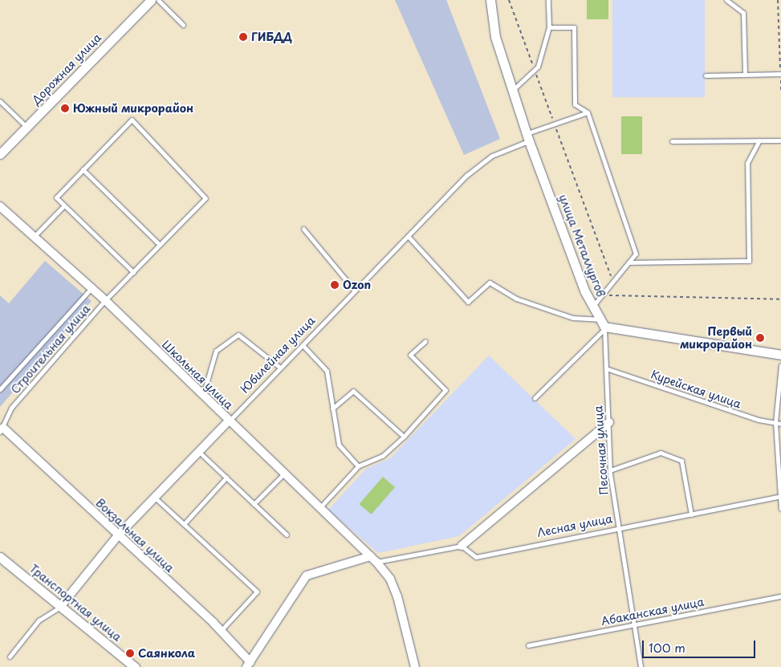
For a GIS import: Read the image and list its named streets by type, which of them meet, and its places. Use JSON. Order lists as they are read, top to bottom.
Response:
{
  "streets": {
    "street": [
      "Дорожная улица",
      "улица Металлургов",
      "Юбилейная улица",
      "Школьная улица",
      "Вокзальная улица",
      "Транспортная улица"
    ],
    "lane": [
      "Строительная улица",
      "Курейская улица",
      "Песочная улица",
      "Лесная улица",
      "Абаканская улица"
    ]
  },
  "crossings": [
    ["улица Металлургов", "Юбилейная улица"],
    ["улица Металлургов", "Песочная улица"],
    ["Строительная улица", "Школьная улица"],
    ["Строительная улица", "Вокзальная улица"],
    ["Юбилейная улица", "Школьная улица"],
    ["Юбилейная улица", "Вокзальная улица"],
    ["Юбилейная улица", "Транспортная улица"],
    ["Курейская улица", "Песочная улица"],
    ["Песочная улица", "Лесная улица"],
    ["Песочная улица", "Абаканская улица"]
  ],
  "places": [
    "ГИБДД",
    "Южный микрорайон",
    "Ozon",
    "Первый микрорайон",
    "Саянкола"
  ],
  "scale_bar": "100 m"
}
